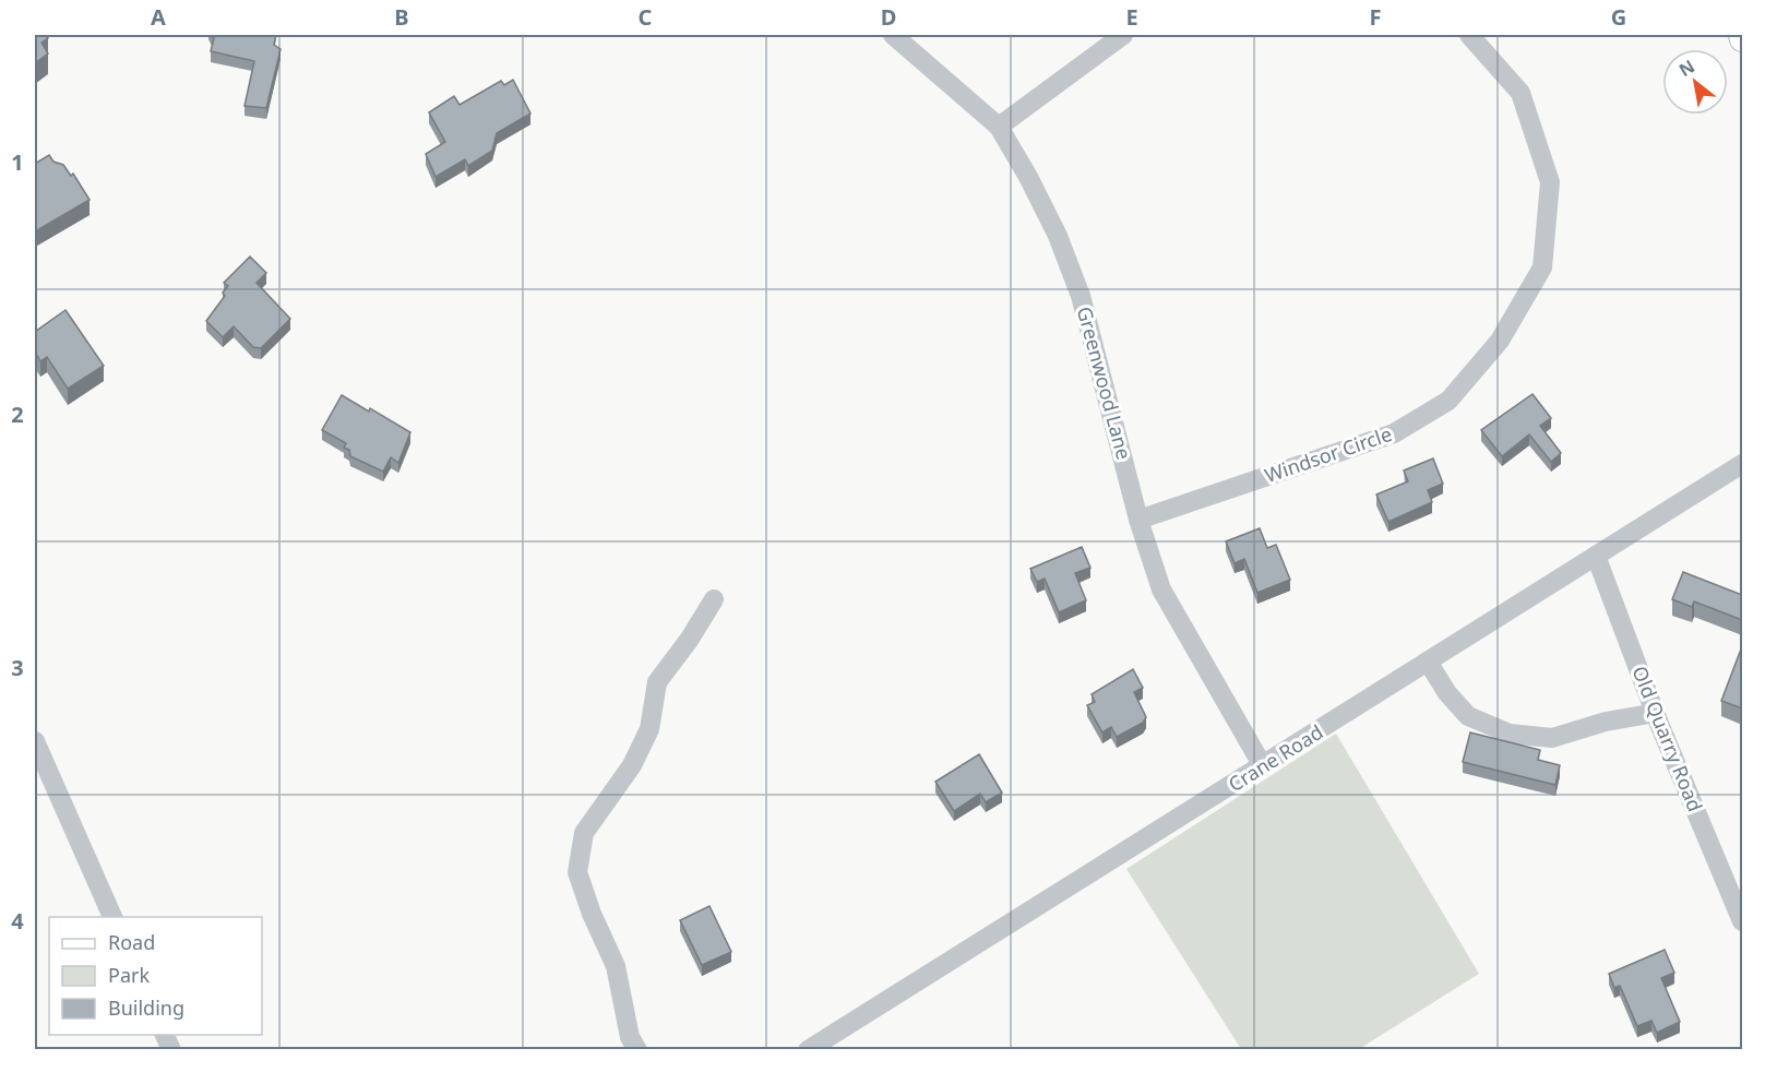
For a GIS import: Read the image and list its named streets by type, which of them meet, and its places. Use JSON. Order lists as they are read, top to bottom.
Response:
{
  "streets": {
    "street": [
      "Greenwood Lane",
      "Windsor Circle",
      "Old Quarry Road",
      "Crane Road"
    ]
  },
  "crossings": [
    ["Greenwood Lane", "Windsor Circle"],
    ["Greenwood Lane", "Crane Road"],
    ["Old Quarry Road", "Crane Road"]
  ],
  "legend": ["Road", "Park", "Building"],
  "north": "top left",
  "grid": {
    "columns": [
      "A",
      "B",
      "C",
      "D",
      "E",
      "F",
      "G"
    ],
    "rows": [
      "1",
      "2",
      "3",
      "4"
    ]
  }
}
